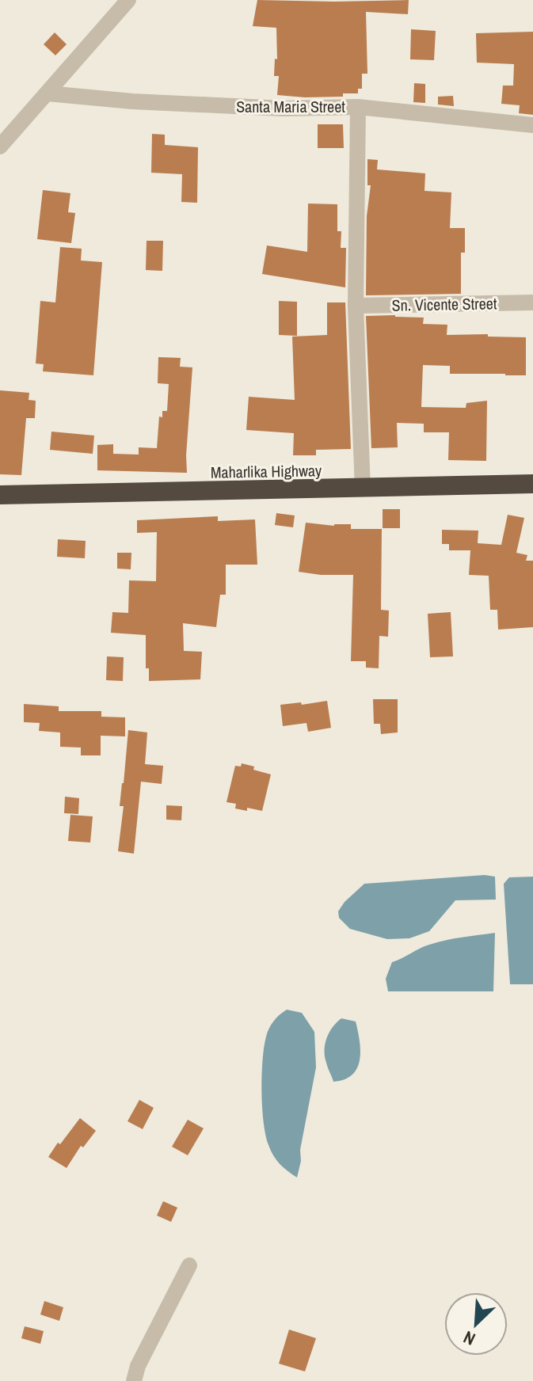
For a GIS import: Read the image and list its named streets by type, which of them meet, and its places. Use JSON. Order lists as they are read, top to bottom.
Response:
{
  "streets": {
    "highway": ["Maharlika Highway"],
    "street": ["Santa Maria Street", "Sn. Vicente Street"]
  },
  "north": "bottom left"
}
